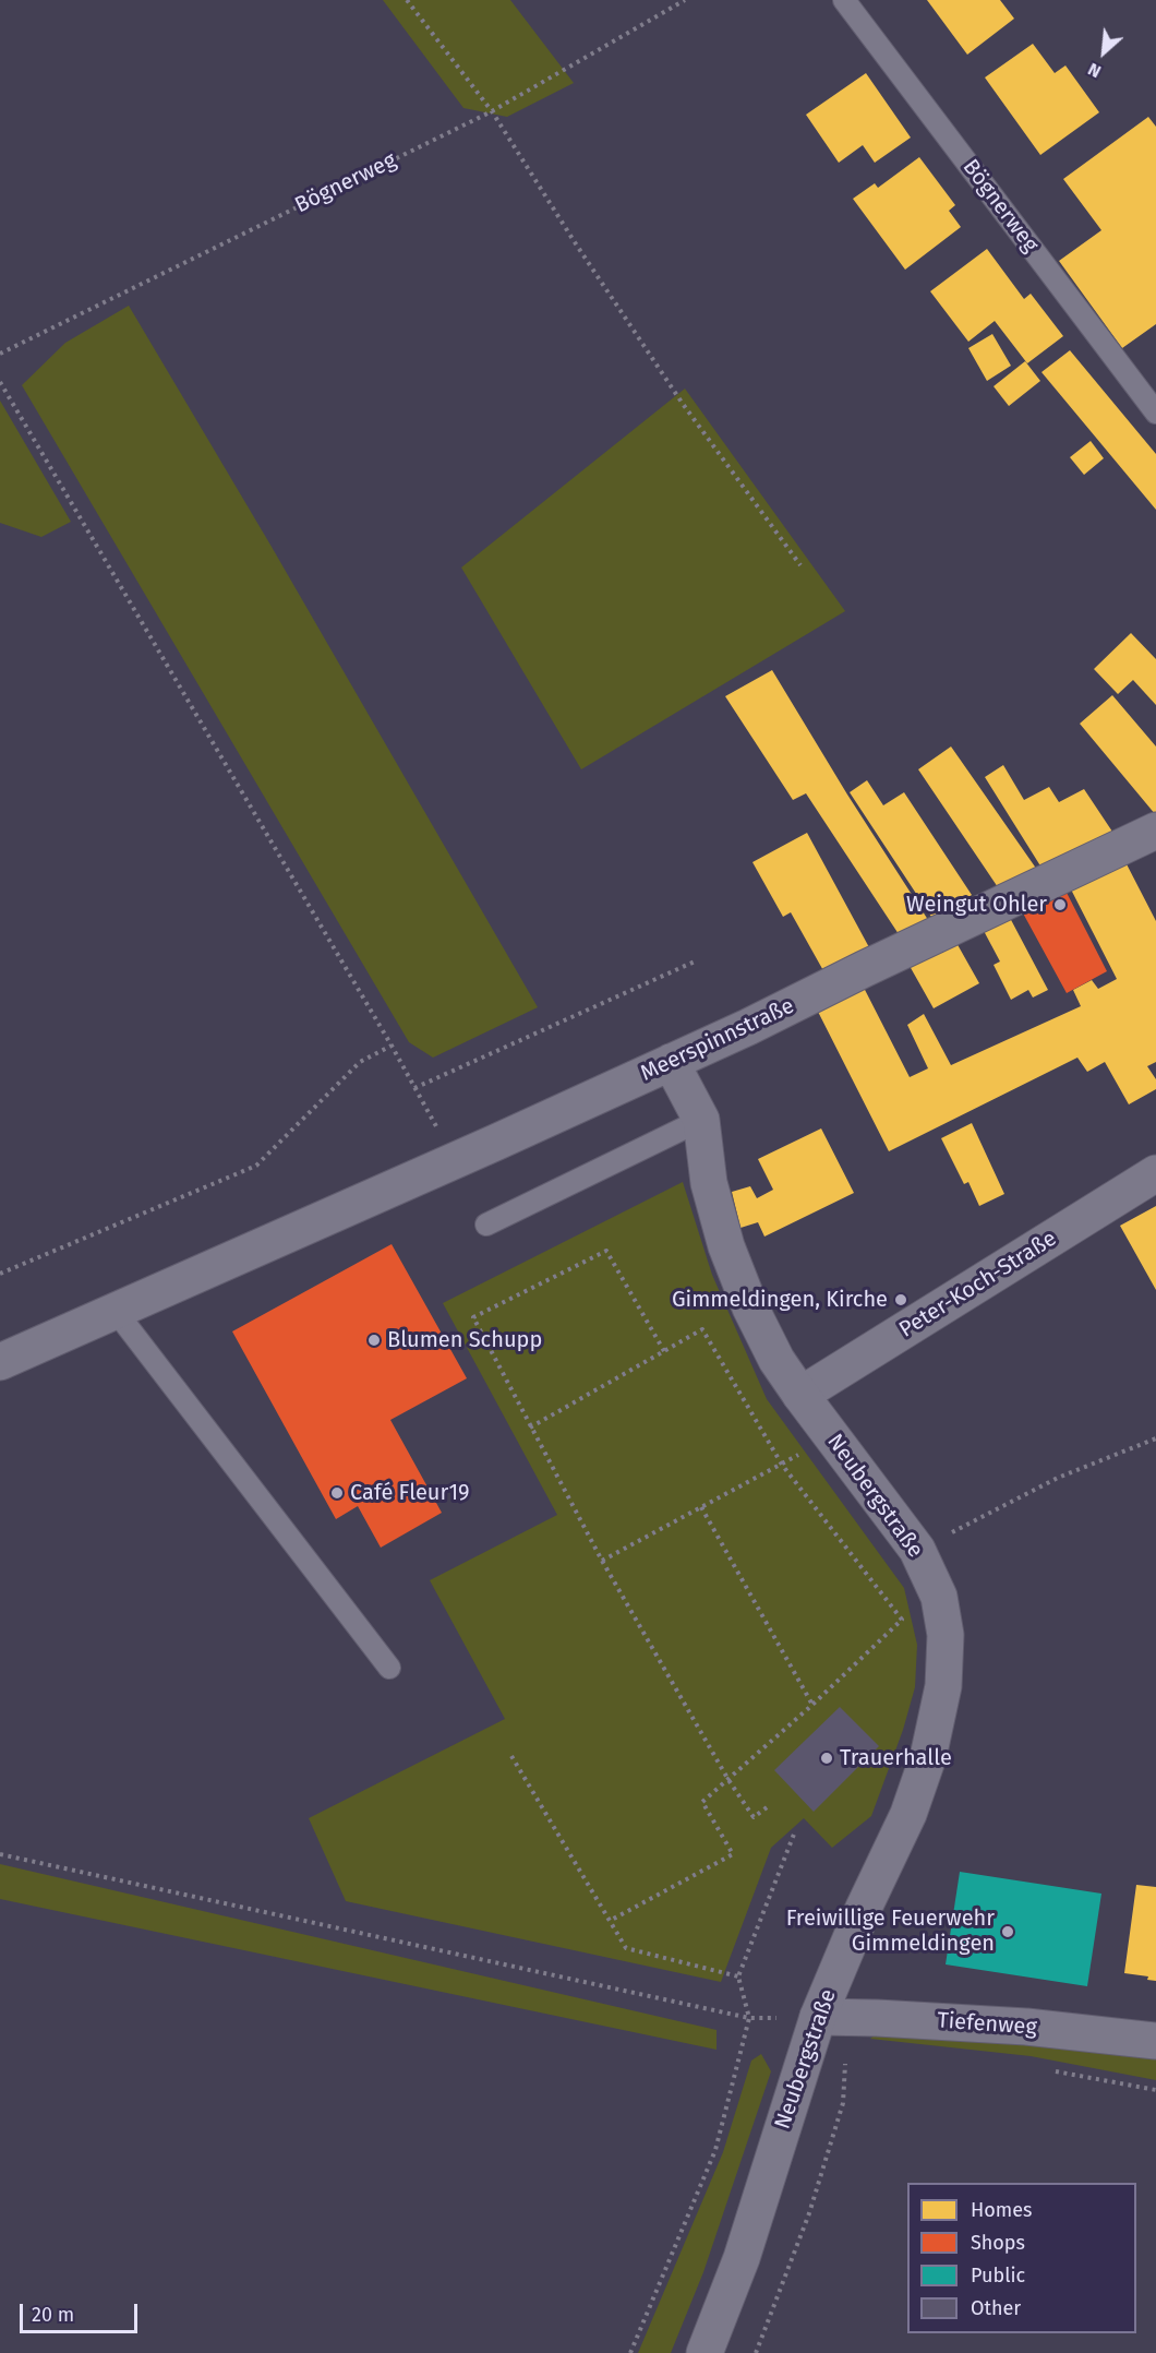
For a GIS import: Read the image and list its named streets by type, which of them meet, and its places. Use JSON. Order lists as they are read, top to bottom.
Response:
{
  "streets": {
    "street": [
      "Meerspinnstraße",
      "Peter-Koch-Straße",
      "Neubergstraße",
      "Tiefenweg"
    ],
    "lane": ["Bögnerweg"]
  },
  "crossings": [
    ["Meerspinnstraße", "Neubergstraße"],
    ["Peter-Koch-Straße", "Neubergstraße"],
    ["Neubergstraße", "Tiefenweg"]
  ],
  "places": [
    "Weingut Ohler",
    "Gimmeldingen, Kirche",
    "Blumen Schupp",
    "Café Fleur19",
    "Trauerhalle",
    "Freiwillige Feuerwehr Gimmeldingen"
  ],
  "legend": [
    "Homes",
    "Shops",
    "Public",
    "Other"
  ],
  "scale_bar": "20 m",
  "north": "bottom left"
}
